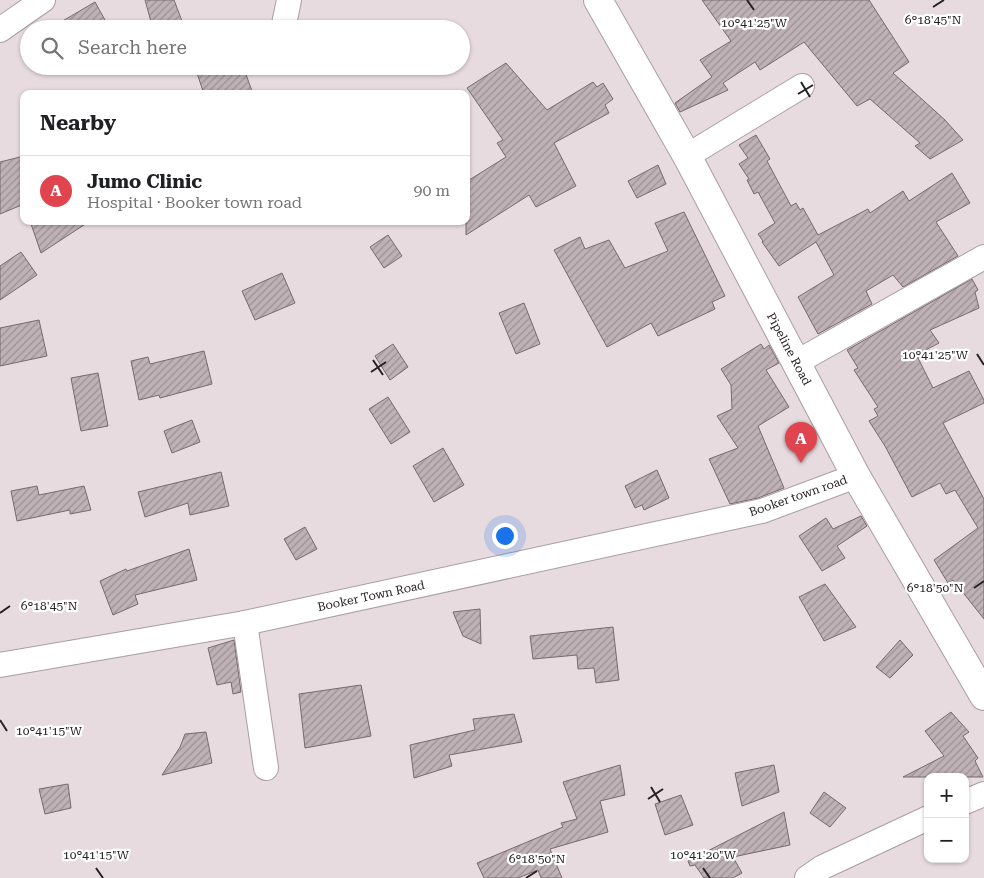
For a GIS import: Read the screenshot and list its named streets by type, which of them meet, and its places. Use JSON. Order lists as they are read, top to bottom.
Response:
{
  "streets": {
    "street": ["Pipeline Road", "Booker town road", "Booker Town Road"]
  },
  "crossings": [
    ["Pipeline Road", "Booker town road"],
    ["Booker town road", "Booker Town Road"]
  ],
  "page": {
    "search": "Search here",
    "heading": "Nearby",
    "list": [
      {
        "mark": "A",
        "name": "Jumo Clinic",
        "note": "Hospital · Booker town road",
        "value": "90 m"
      }
    ],
    "pins": "A",
    "map_buttons": ["+", "−"]
  },
  "coordinates": [
    "6°18'45\"N",
    "10°41'25\"W",
    "6°18'50\"N",
    "10°41'15\"W",
    "10°41'20\"W"
  ]
}
